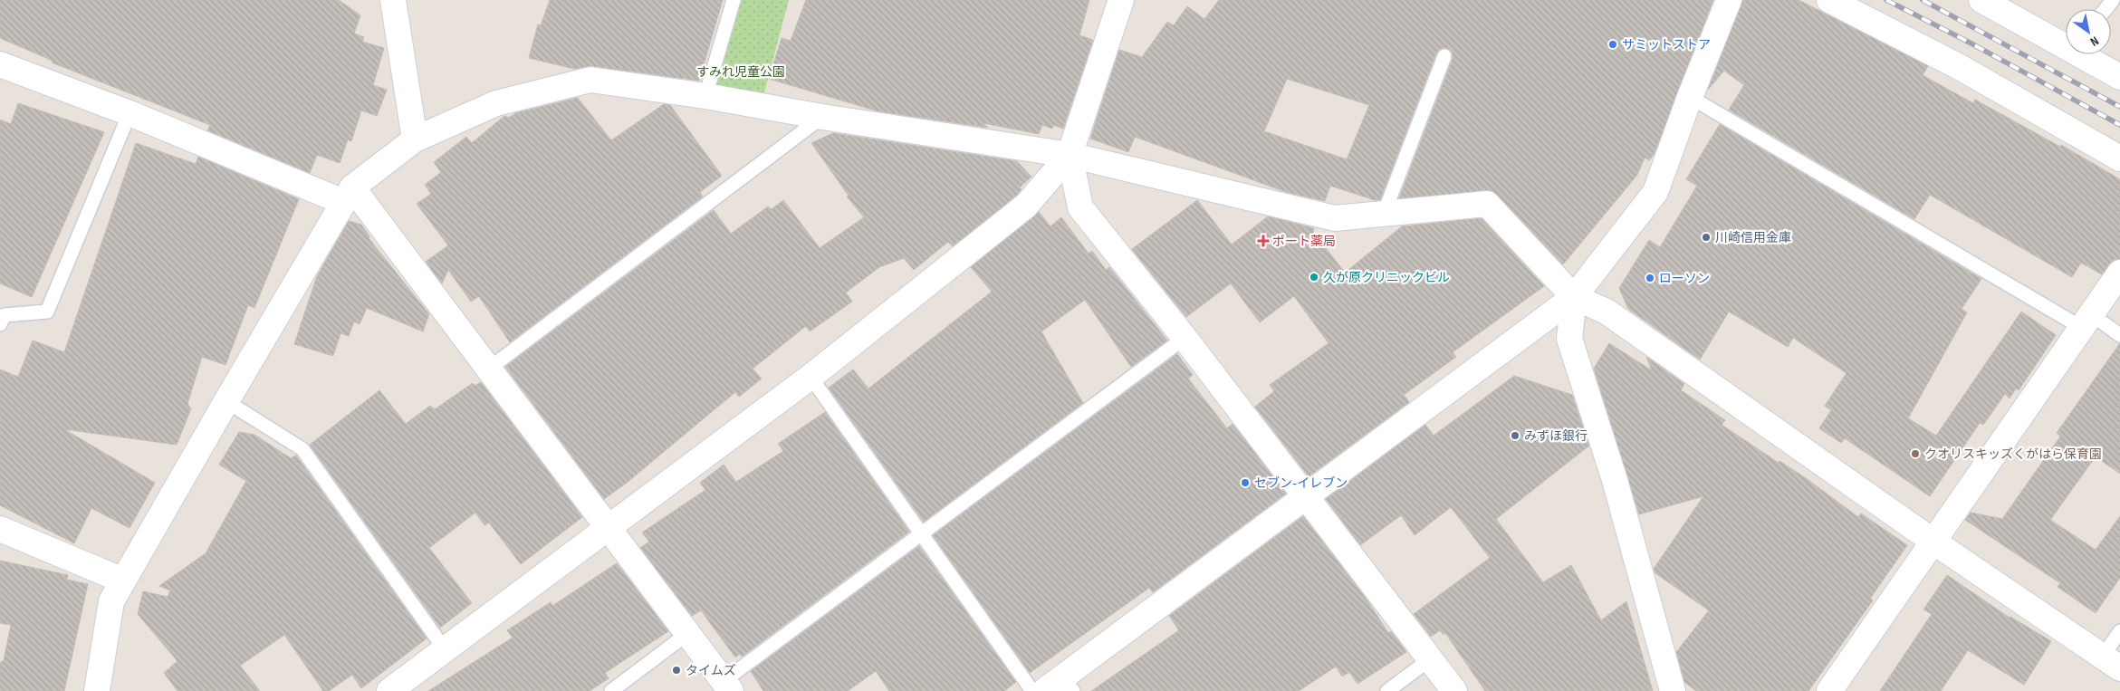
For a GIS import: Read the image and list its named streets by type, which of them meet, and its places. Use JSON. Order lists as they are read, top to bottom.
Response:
{
  "parks": ["すみれ児童公園"],
  "places": {
    "other": [
      "サミットストア",
      "川崎信用金庫",
      "久が原クリニックビル",
      "ローソン",
      "みずほ銀行",
      "クオリスキッズくがはら保育園",
      "セブン-イレブン",
      "タイムズ"
    ],
    "health": ["ポート薬局"]
  },
  "north": "bottom right"
}
